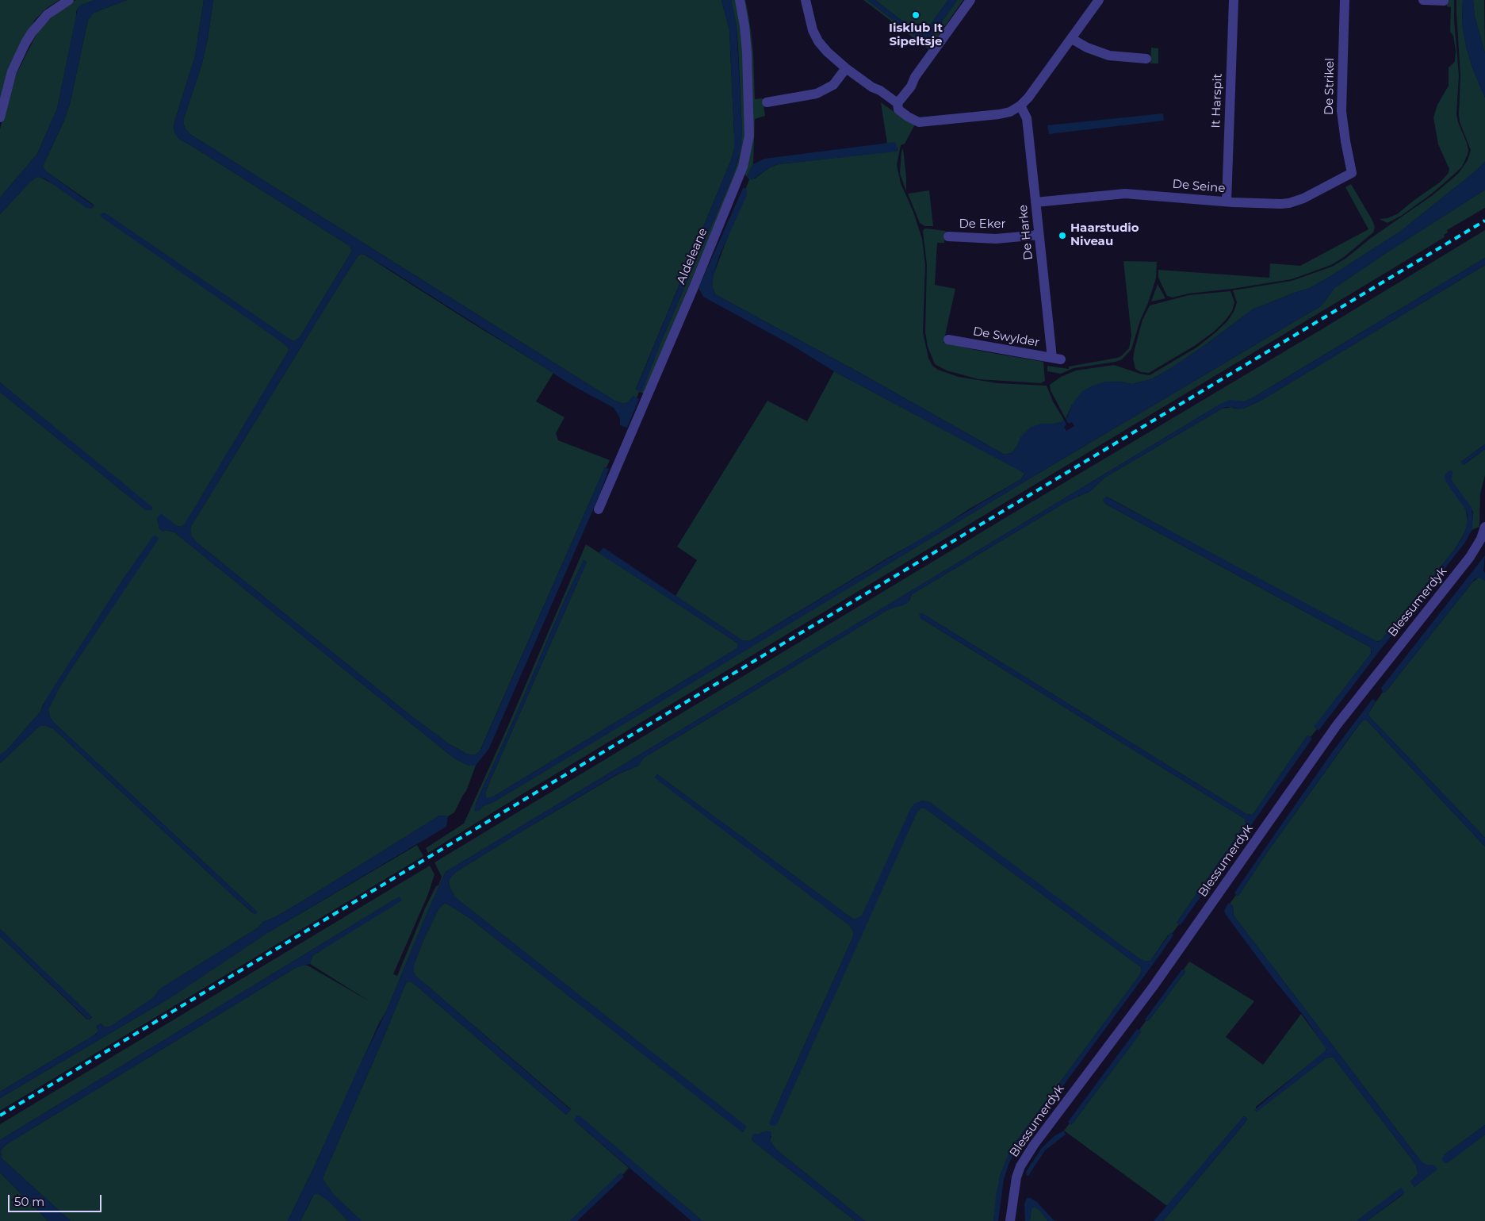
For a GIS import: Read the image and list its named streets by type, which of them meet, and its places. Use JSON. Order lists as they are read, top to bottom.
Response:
{
  "streets": {
    "street": [
      "De Strikel",
      "It Harspit",
      "De Seine",
      "De Eker",
      "De Harke",
      "Aldeleane",
      "De Swylder",
      "Blessumerdyk"
    ]
  },
  "crossings": [
    ["De Strikel", "De Seine"],
    ["It Harspit", "De Seine"],
    ["De Seine", "De Harke"],
    ["De Eker", "De Harke"],
    ["De Harke", "De Swylder"]
  ],
  "places": ["Iisklub It Sipeltsje", "Haarstudio Niveau"],
  "scale_bar": "50 m"
}
